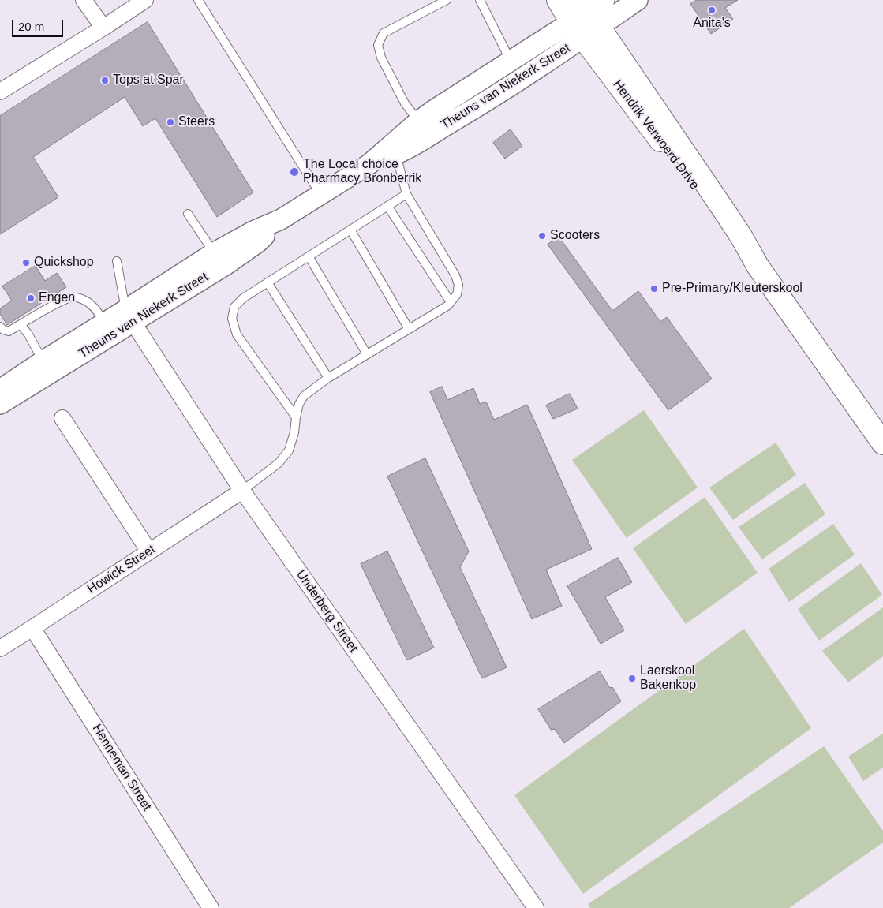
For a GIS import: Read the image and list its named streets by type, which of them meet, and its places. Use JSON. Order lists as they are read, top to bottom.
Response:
{
  "streets": {
    "main road": ["Hendrik Verwoerd Drive"],
    "street": [
      "Theuns van Niekerk Street",
      "Howick Street",
      "Underberg Street",
      "Henneman Street"
    ]
  },
  "crossings": [
    ["Theuns van Niekerk Street", "Hendrik Verwoerd Drive"],
    ["Theuns van Niekerk Street", "Underberg Street"],
    ["Howick Street", "Underberg Street"],
    ["Howick Street", "Henneman Street"]
  ],
  "places": [
    "Anita's",
    "Tops at Spar",
    "Steers",
    "The Local choice Pharmacy Bronberrik",
    "Scooters",
    "Quickshop",
    "Pre-Primary/Kleuterskool",
    "Engen",
    "Laerskool Bakenkop"
  ],
  "scale_bar": "20 m"
}
